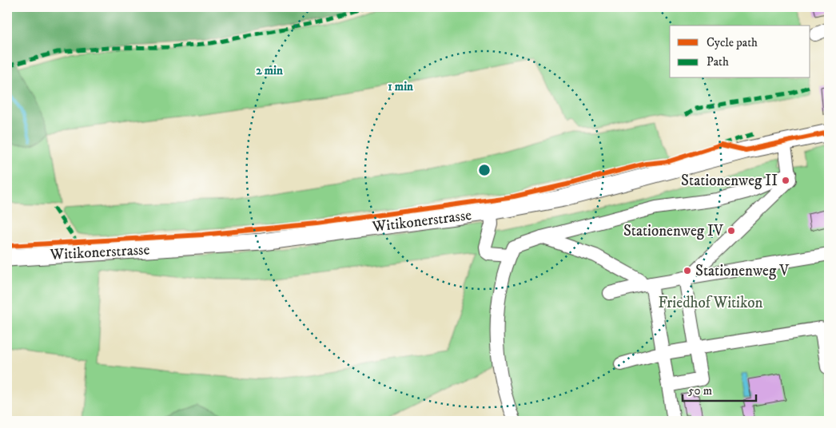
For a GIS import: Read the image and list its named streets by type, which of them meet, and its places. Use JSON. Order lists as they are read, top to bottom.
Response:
{
  "streets": {
    "main road": ["Witikonerstrasse"]
  },
  "parks": ["Friedhof Witikon"],
  "places": ["Stationenweg II", "Stationenweg IV", "Stationenweg V"],
  "legend": ["Cycle path", "Path"],
  "scale_bar": "50 m",
  "rings": ["2 min", "1 min"]
}
